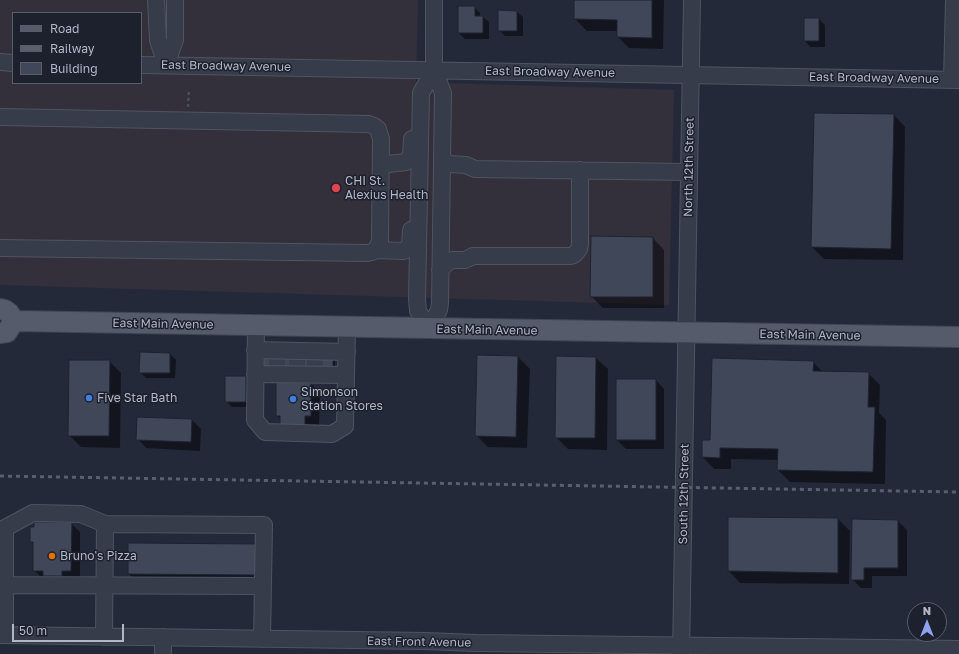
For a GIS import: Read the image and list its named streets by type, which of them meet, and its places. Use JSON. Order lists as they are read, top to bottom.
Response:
{
  "streets": {
    "main road": ["East Main Avenue"],
    "street": [
      "East Broadway Avenue",
      "North 12th Street",
      "South 12th Street",
      "East Front Avenue"
    ]
  },
  "crossings": [
    ["East Broadway Avenue", "North 12th Street"],
    ["North 12th Street", "East Main Avenue"],
    ["North 12th Street", "South 12th Street"],
    ["East Main Avenue", "South 12th Street"],
    ["South 12th Street", "East Front Avenue"]
  ],
  "places": [
    "CHI St. Alexius Health",
    "Five Star Bath",
    "Simonson Station Stores",
    "Bruno's Pizza"
  ],
  "legend": ["Road", "Railway", "Building"],
  "scale_bar": "50 m",
  "north": "top"
}
